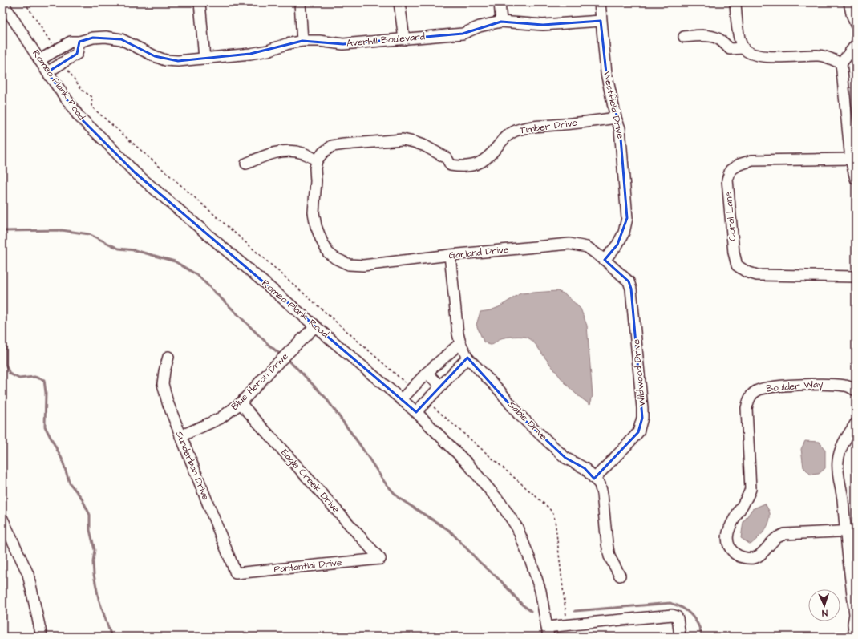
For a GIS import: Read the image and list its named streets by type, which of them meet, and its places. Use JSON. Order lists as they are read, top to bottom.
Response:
{
  "streets": {
    "street": [
      "Averhill Boulevard",
      "Romeo Plank Road",
      "Westfield Drive",
      "Timber Drive",
      "Coral Lane",
      "Garland Drive",
      "Wildwood Drive",
      "Blue Heron Drive",
      "Boulder Way",
      "Sable Drive",
      "Sunderban Drive",
      "Eagle Creek Drive",
      "Pantantial Drive"
    ]
  },
  "crossings": [
    ["Averhill Boulevard", "Romeo Plank Road"],
    ["Averhill Boulevard", "Westfield Drive"],
    ["Romeo Plank Road", "Blue Heron Drive"],
    ["Westfield Drive", "Timber Drive"],
    ["Westfield Drive", "Garland Drive"],
    ["Westfield Drive", "Wildwood Drive"],
    ["Timber Drive", "Garland Drive"],
    ["Garland Drive", "Wildwood Drive"],
    ["Garland Drive", "Sable Drive"],
    ["Wildwood Drive", "Sable Drive"],
    ["Blue Heron Drive", "Sunderban Drive"],
    ["Blue Heron Drive", "Eagle Creek Drive"],
    ["Sunderban Drive", "Pantantial Drive"],
    ["Eagle Creek Drive", "Pantantial Drive"]
  ],
  "north": "bottom"
}
